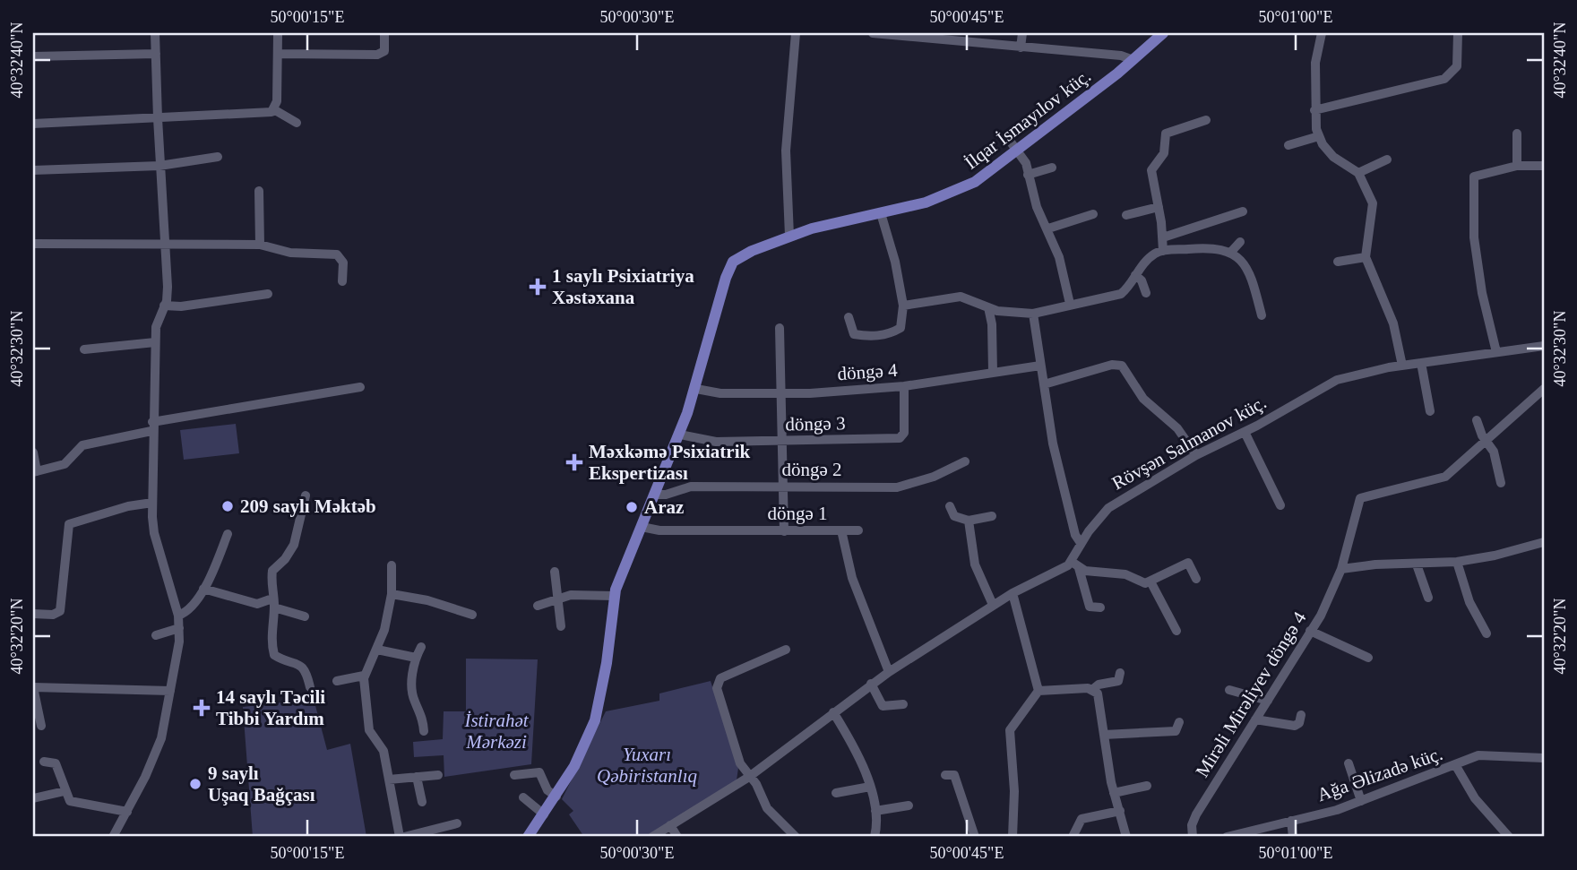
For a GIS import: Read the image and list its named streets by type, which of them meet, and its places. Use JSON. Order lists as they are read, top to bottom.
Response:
{
  "streets": {
    "main road": ["İlqar İsmayılov küç."],
    "street": [
      "döngə 4",
      "döngə 3",
      "Rövşən Salmanov küç.",
      "döngə 2",
      "döngə 1",
      "Mirəli Mirəliyev döngə 4",
      "Ağa Əlizadə küç."
    ]
  },
  "crossings": [
    ["İlqar İsmayılov küç.", "döngə 4"],
    ["İlqar İsmayılov küç.", "döngə 3"],
    ["İlqar İsmayılov küç.", "döngə 2"],
    ["İlqar İsmayılov küç.", "döngə 1"],
    ["döngə 4", "döngə 3"]
  ],
  "parks": ["İstirahət Mərkəzi", "Yuxarı Qəbiristanlıq"],
  "places": {
    "health": ["1 saylı Psixiatriya Xəstəxana", "Məxkəmə Psixiatrik Ekspertizası", "14 saylı Təcili Tibbi Yardım"],
    "other": ["209 saylı Məktəb", "Araz", "9 saylı Uşaq Bağçası"]
  },
  "coordinates": [
    "50°00'15\"E",
    "50°00'30\"E",
    "50°00'45\"E",
    "50°01'00\"E",
    "40°32'40\"N",
    "40°32'30\"N",
    "40°32'20\"N"
  ]
}
